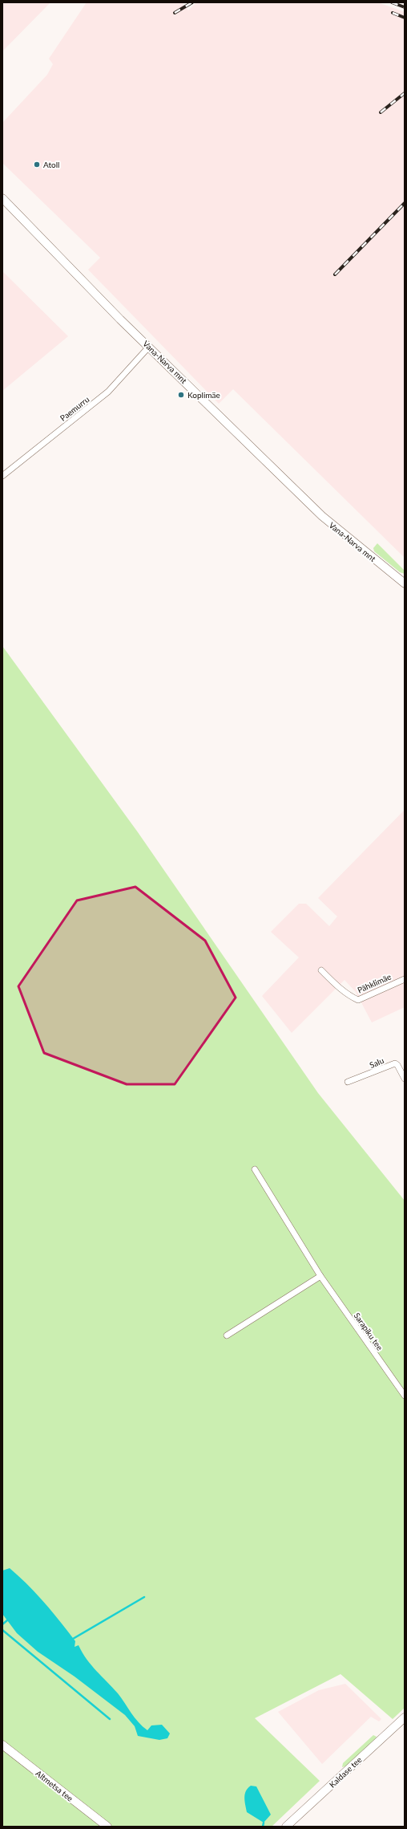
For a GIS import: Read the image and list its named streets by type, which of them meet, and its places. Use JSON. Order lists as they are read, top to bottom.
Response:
{
  "streets": {
    "main road": ["Vana-Narva mnt", "Kaldase tee", "Altmetsa tee"],
    "street": [
      "Paemurru",
      "Pähklimäe",
      "Salu",
      "Sarapiku tee"
    ]
  },
  "crossings": [
    ["Vana-Narva mnt", "Paemurru"]
  ],
  "places": ["Atoll", "Koplimäe"]
}
